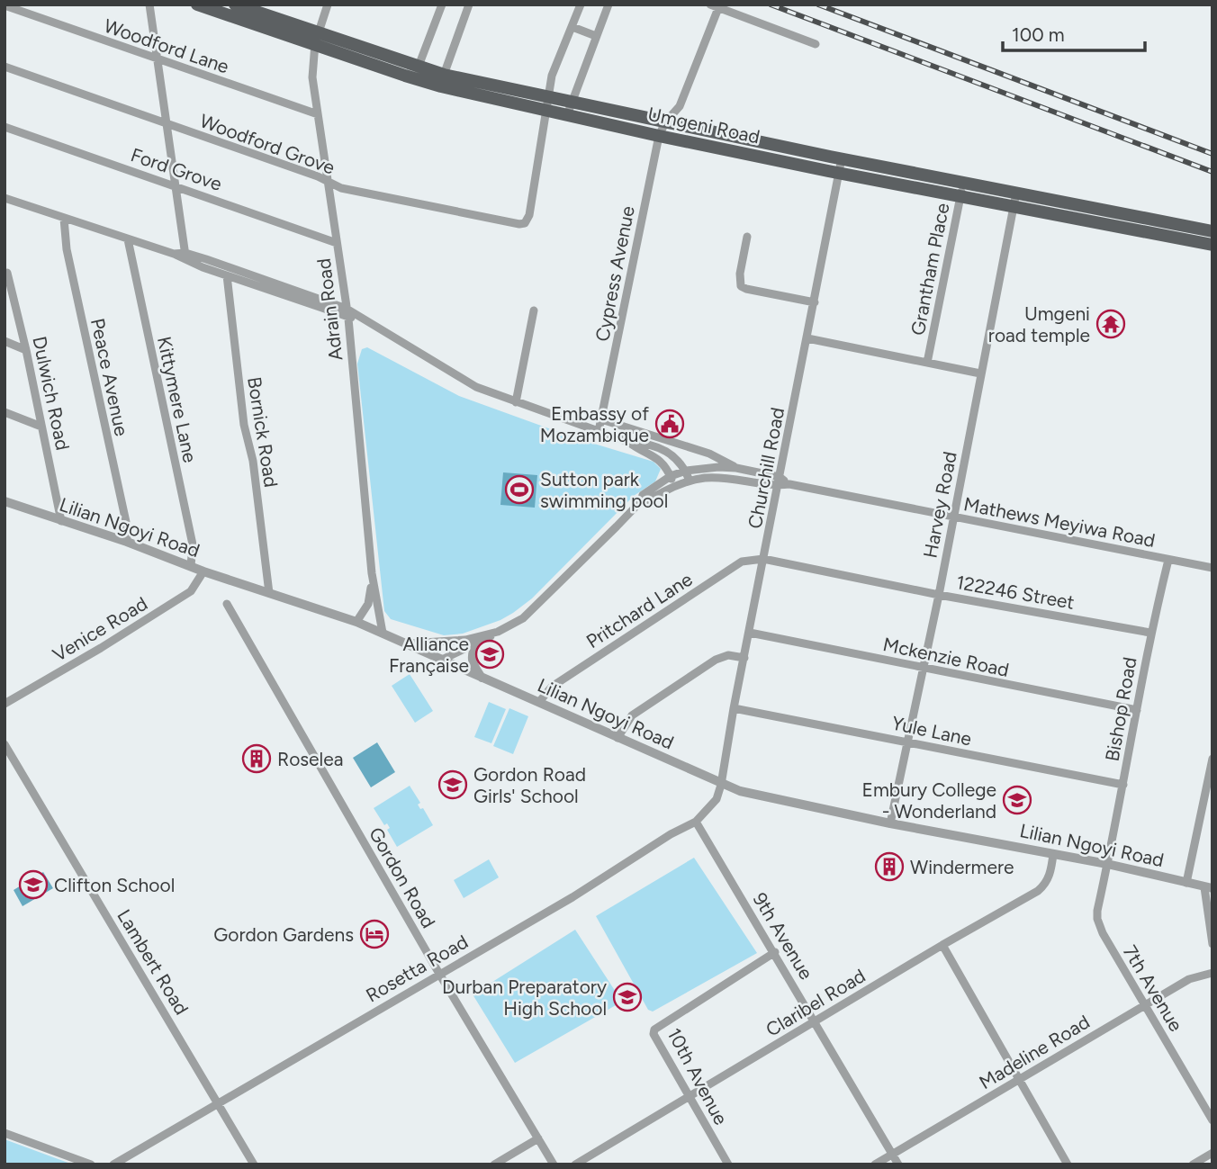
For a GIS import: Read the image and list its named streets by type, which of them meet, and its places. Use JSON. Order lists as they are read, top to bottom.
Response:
{
  "streets": {
    "main road": ["Umgeni Road"],
    "street": [
      "Woodford Lane",
      "Woodford Grove",
      "Ford Grove",
      "Grantham Place",
      "Cypress Avenue",
      "Adrain Road",
      "Peace Avenue",
      "Dulwich Road",
      "Kittymere Lane",
      "Bornick Road",
      "Churchill Road",
      "Harvey Road",
      "Mathews Meyiwa Road",
      "Lilian Ngoyi Road",
      "122246 Street",
      "Pritchard Lane",
      "Venice Road",
      "Mckenzie Road",
      "Bishop Road",
      "Yule Lane",
      "Gordon Road",
      "9th Avenue",
      "Lambert Road",
      "Rosetta Road",
      "7th Avenue",
      "Claribel Road",
      "Madeline Road",
      "10th Avenue"
    ]
  },
  "crossings": [
    ["Woodford Lane", "Adrain Road"],
    ["Umgeni Road", "Woodford Grove"],
    ["Umgeni Road", "Grantham Place"],
    ["Umgeni Road", "Cypress Avenue"],
    ["Umgeni Road", "Adrain Road"],
    ["Umgeni Road", "Churchill Road"],
    ["Umgeni Road", "Harvey Road"],
    ["Woodford Grove", "Adrain Road"],
    ["Ford Grove", "Adrain Road"],
    ["Adrain Road", "Lilian Ngoyi Road"],
    ["Peace Avenue", "Lilian Ngoyi Road"],
    ["Dulwich Road", "Lilian Ngoyi Road"],
    ["Kittymere Lane", "Lilian Ngoyi Road"],
    ["Bornick Road", "Lilian Ngoyi Road"],
    ["Churchill Road", "Mathews Meyiwa Road"],
    ["Churchill Road", "Lilian Ngoyi Road"],
    ["Churchill Road", "122246 Street"],
    ["Churchill Road", "Pritchard Lane"],
    ["Churchill Road", "Mckenzie Road"],
    ["Churchill Road", "Yule Lane"],
    ["Churchill Road", "Rosetta Road"],
    ["Harvey Road", "Mathews Meyiwa Road"],
    ["Harvey Road", "Lilian Ngoyi Road"],
    ["Harvey Road", "122246 Street"],
    ["Harvey Road", "Mckenzie Road"],
    ["Harvey Road", "Yule Lane"],
    ["Mathews Meyiwa Road", "Lilian Ngoyi Road"],
    ["Mathews Meyiwa Road", "Bishop Road"],
    ["Lilian Ngoyi Road", "Pritchard Lane"],
    ["Lilian Ngoyi Road", "Venice Road"],
    ["Lilian Ngoyi Road", "Bishop Road"],
    ["Lilian Ngoyi Road", "Rosetta Road"],
    ["Lilian Ngoyi Road", "7th Avenue"],
    ["Lilian Ngoyi Road", "Claribel Road"],
    ["122246 Street", "Pritchard Lane"],
    ["122246 Street", "Bishop Road"],
    ["Mckenzie Road", "Bishop Road"],
    ["Bishop Road", "Yule Lane"],
    ["Bishop Road", "7th Avenue"],
    ["Gordon Road", "Rosetta Road"],
    ["9th Avenue", "Rosetta Road"],
    ["9th Avenue", "Claribel Road"],
    ["9th Avenue", "Madeline Road"],
    ["9th Avenue", "10th Avenue"],
    ["Lambert Road", "Rosetta Road"],
    ["7th Avenue", "Madeline Road"],
    ["Claribel Road", "10th Avenue"]
  ],
  "places": {
    "temple": ["Umgeni road temple"],
    "public building": ["Embassy of Mozambique"],
    "sports": ["Sutton park swimming pool"],
    "school or university": [
      "Alliance Française",
      "Gordon Road Girls' School",
      "Embury College - Wonderland",
      "Clifton School",
      "Durban Preparatory High School"
    ],
    "building": ["Roselea", "Windermere"],
    "hotel": ["Gordon Gardens"]
  },
  "scale_bar": "100 m"
}
